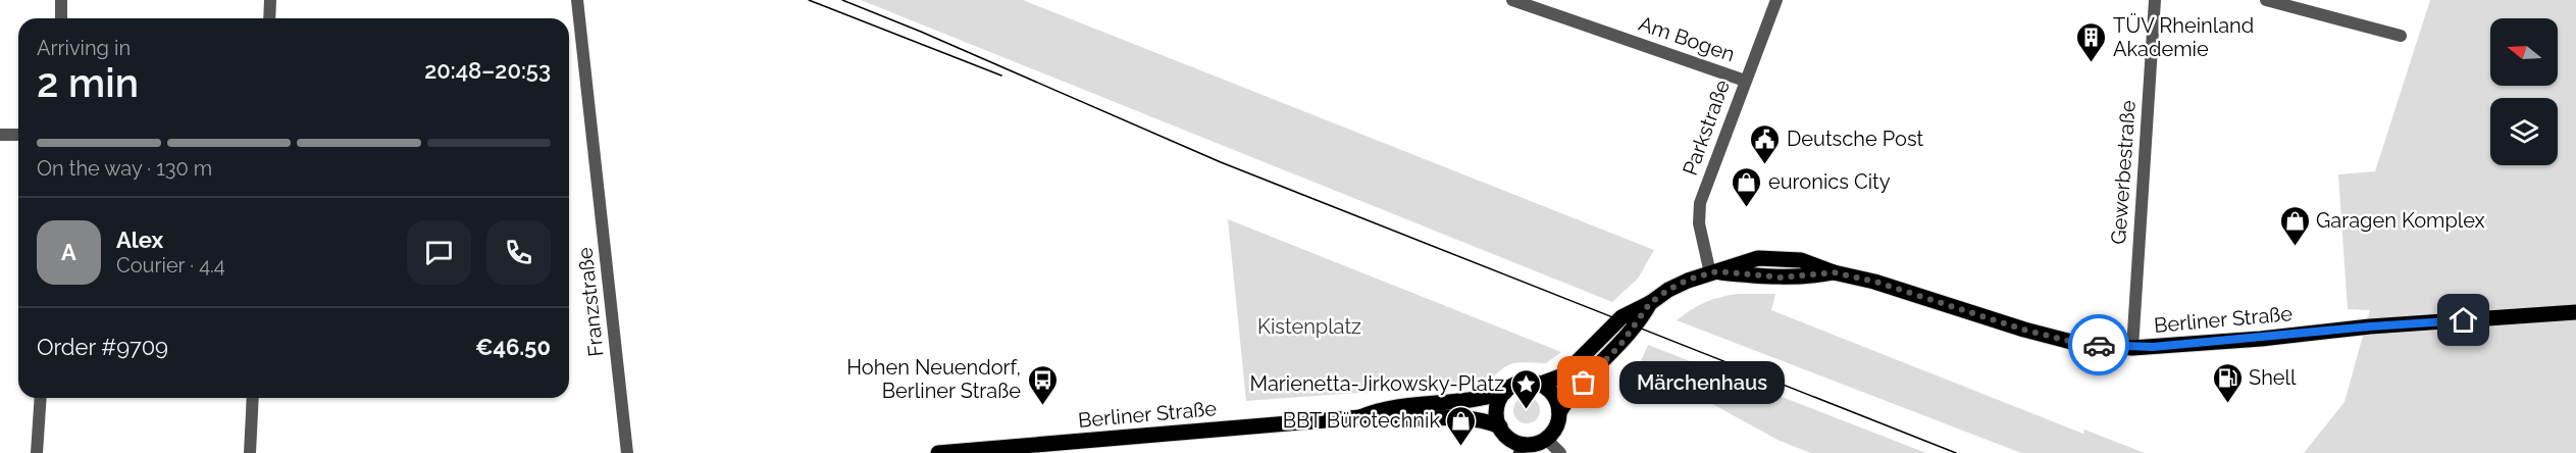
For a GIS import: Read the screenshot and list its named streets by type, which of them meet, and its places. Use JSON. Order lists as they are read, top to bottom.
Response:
{
  "streets": {
    "main road": ["Berliner Straße"],
    "street": [
      "Am Bogen",
      "Parkstraße",
      "Gewerbestraße",
      "Franzstraße"
    ]
  },
  "crossings": [
    ["Am Bogen", "Parkstraße"],
    ["Parkstraße", "Berliner Straße"],
    ["Gewerbestraße", "Berliner Straße"]
  ],
  "parks": ["Kistenplatz"],
  "places": {
    "building": ["TÜV Rheinland Akademie"],
    "public building": ["Deutsche Post"],
    "shop": ["euronics City", "Garagen Komplex", "BBT Bürotechnik"],
    "other": ["Märchenhaus"],
    "fuel station": ["Shell"],
    "bus stop": ["Hohen Neuendorf, Berliner Straße"],
    "place": ["Marienetta-Jirkowsky-Platz"]
  },
  "north": "left",
  "page": {
    "heading": ["2 min", "Arriving in", "20:48–20:53"],
    "panel": [
      "Alex",
      "Courier · 4.4",
      "Order #9709",
      "€46.50"
    ],
    "bar": "On the way · 130 m",
    "round": "A",
    "bubble": "Märchenhaus"
  }
}
